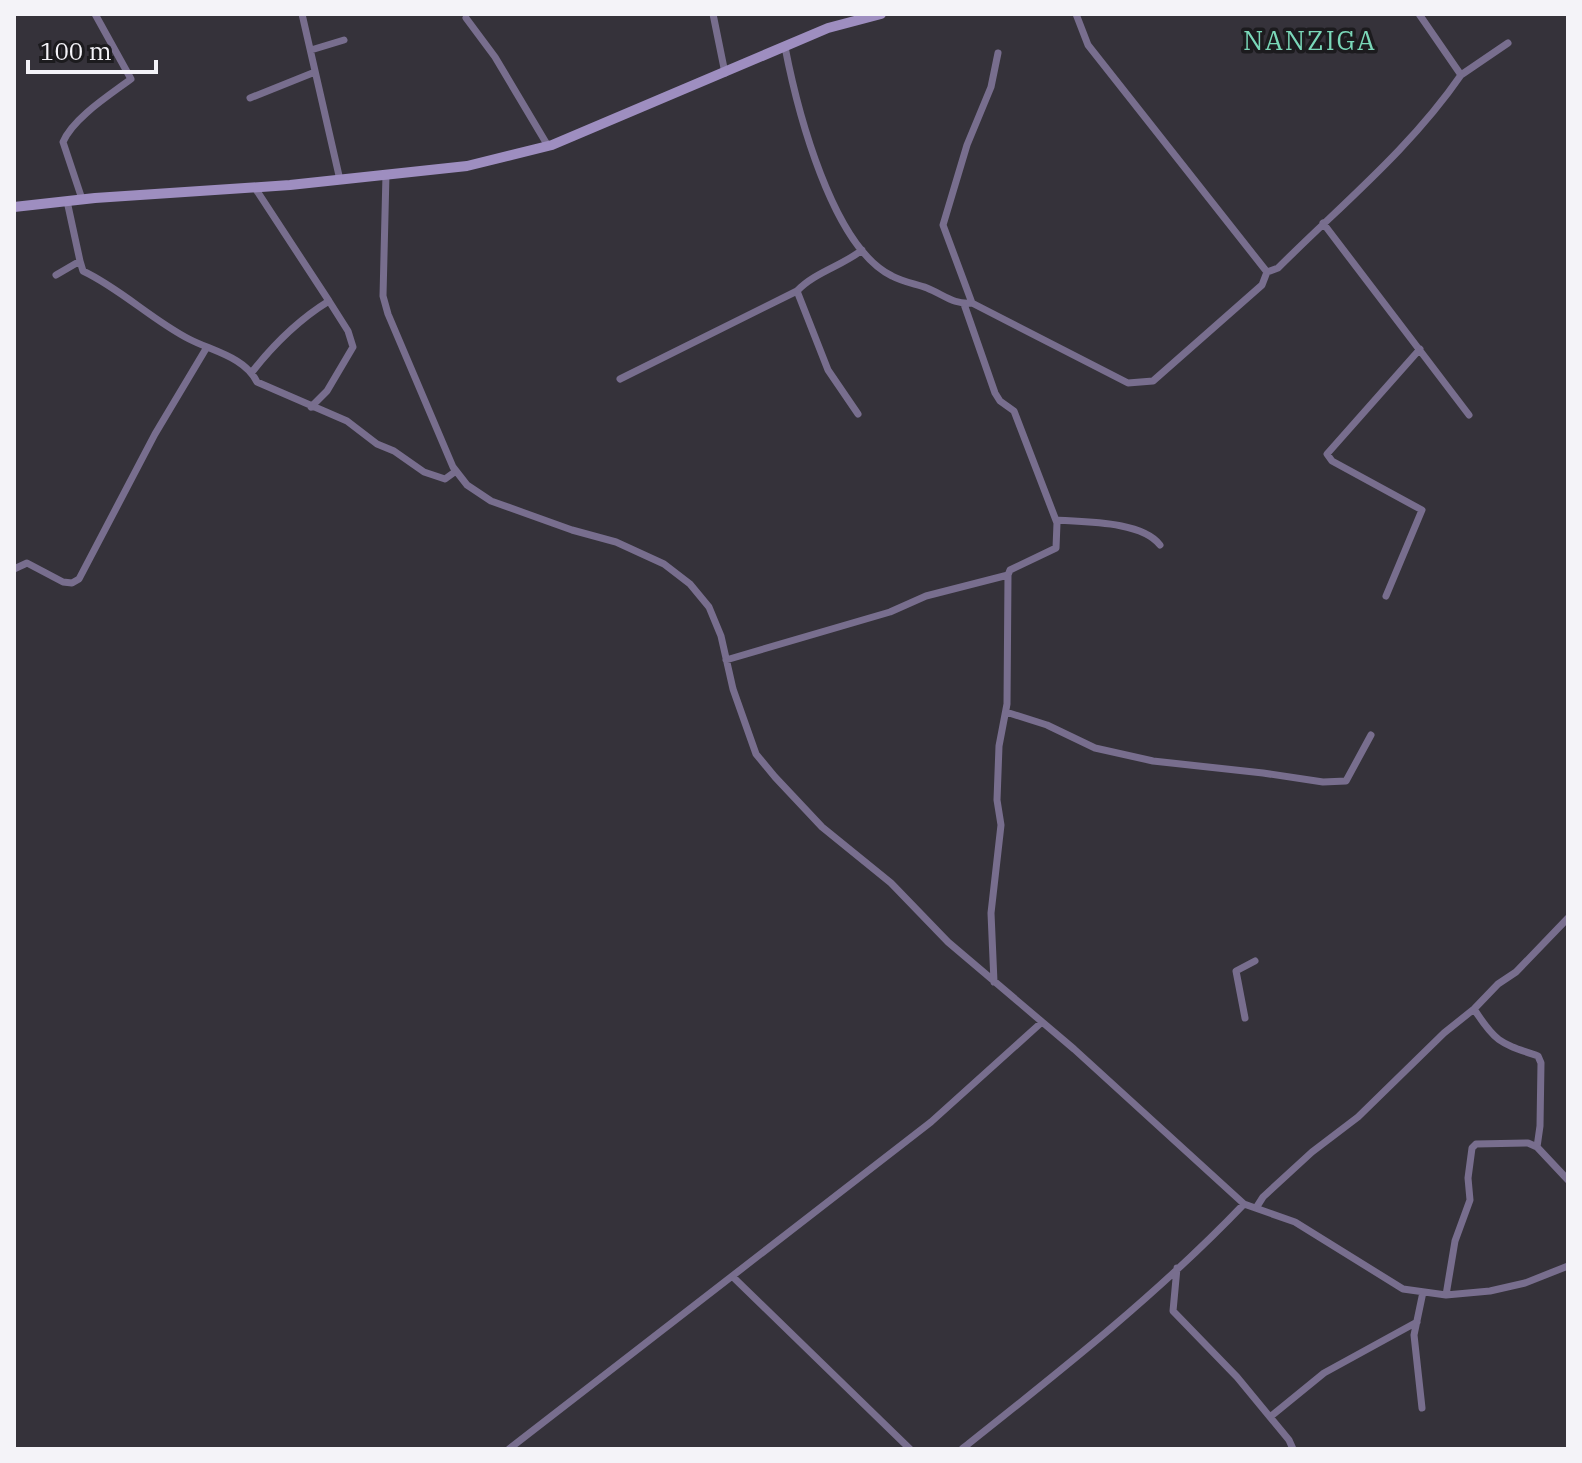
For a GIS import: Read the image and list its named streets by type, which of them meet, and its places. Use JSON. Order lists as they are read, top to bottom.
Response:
{
  "districts": ["NANZIGA"],
  "scale_bar": "100 m"
}
